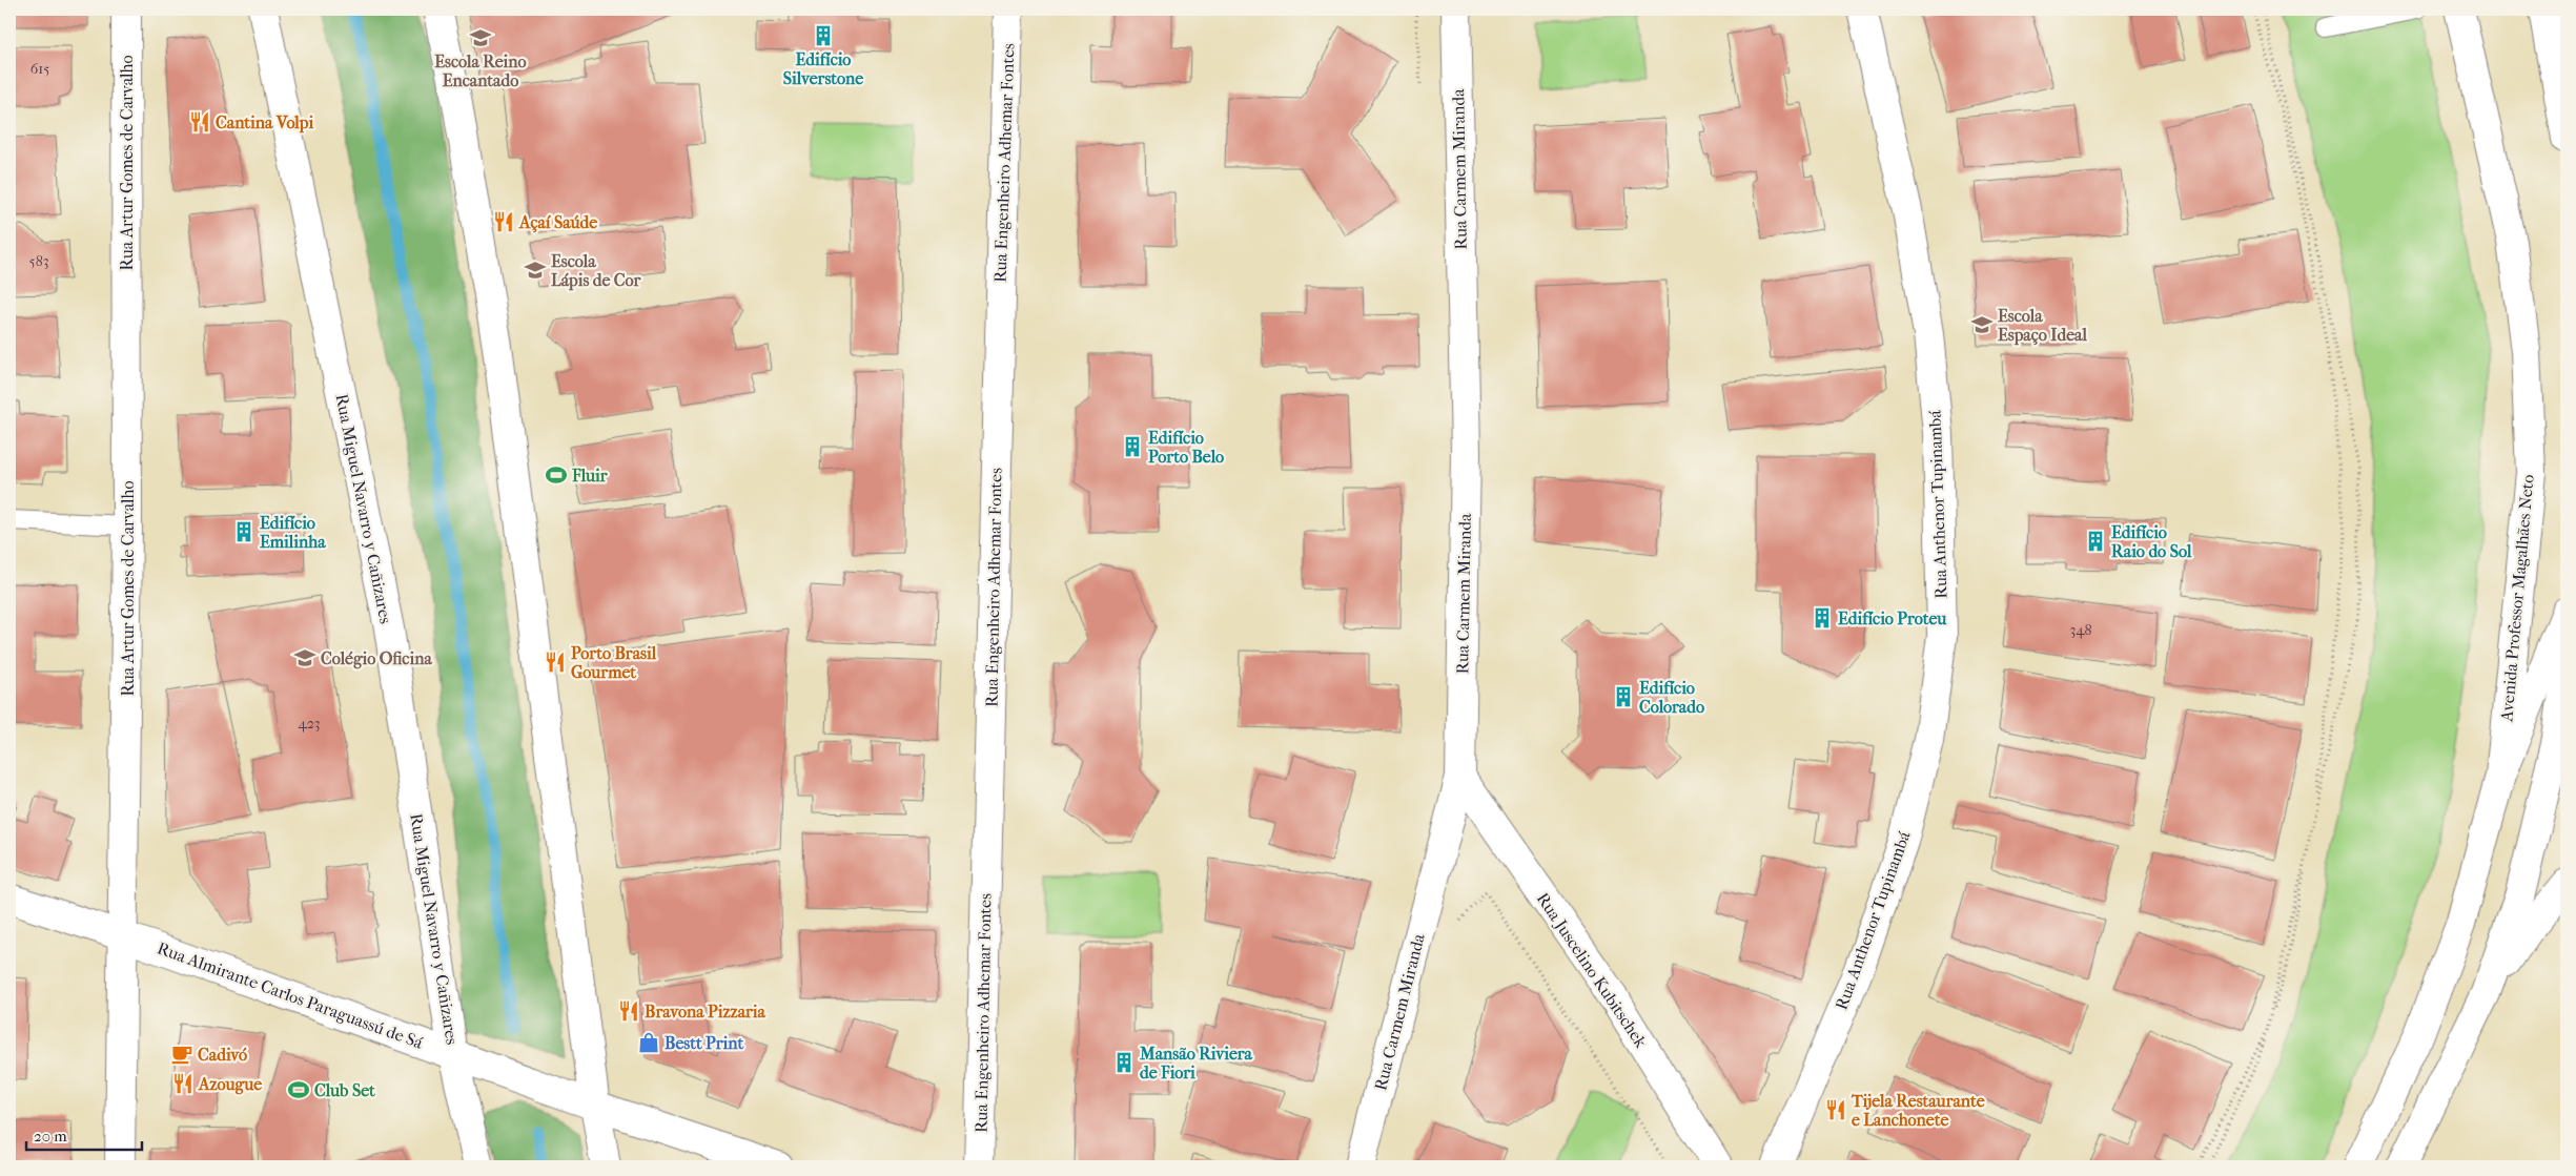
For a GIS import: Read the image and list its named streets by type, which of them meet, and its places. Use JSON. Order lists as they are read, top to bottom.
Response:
{
  "streets": {
    "street": [
      "Rua Artur Gomes de Carvalho",
      "Rua Engenheiro Adhemar Fontes",
      "Rua Carmem Miranda",
      "Rua Anthenor Tupinambá",
      "Rua Miguel Navarro y Cañizares",
      "Avenida Professor Magalhães Neto",
      "Rua Juscelino Kubitschek",
      "Rua Almirante Carlos Paraguassú de Sá"
    ]
  },
  "crossings": [
    ["Rua Artur Gomes de Carvalho", "Rua Almirante Carlos Paraguassú de Sá"],
    ["Rua Carmem Miranda", "Rua Juscelino Kubitschek"],
    ["Rua Miguel Navarro y Cañizares", "Rua Almirante Carlos Paraguassú de Sá"]
  ],
  "places": {
    "building": [
      "Edifício Silverstone",
      "Edifício Porto Belo",
      "Edifício Emilinha",
      "Edifício Raio do Sol",
      "Edifício Proteu",
      "Edifício Colorado",
      "Mansão Riviera de Fiori"
    ],
    "school or university": [
      "Escola Reino Encantado",
      "Escola Lápis de Cor",
      "Escola Espaço Ideal",
      "Colégio Oficina"
    ],
    "restaurant": [
      "Cantina Volpi",
      "Açaí Saúde",
      "Porto Brasil Gourmet",
      "Bravona Pizzaria",
      "Azougue",
      "Tijela Restaurante e Lanchonete"
    ],
    "sports": ["Fluir", "Club Set"],
    "shop": ["Bestt Print"],
    "cafe": ["Cadivó"]
  },
  "house_numbers": [
    "615",
    "583",
    "348",
    "423"
  ],
  "scale_bar": "20 m"
}
